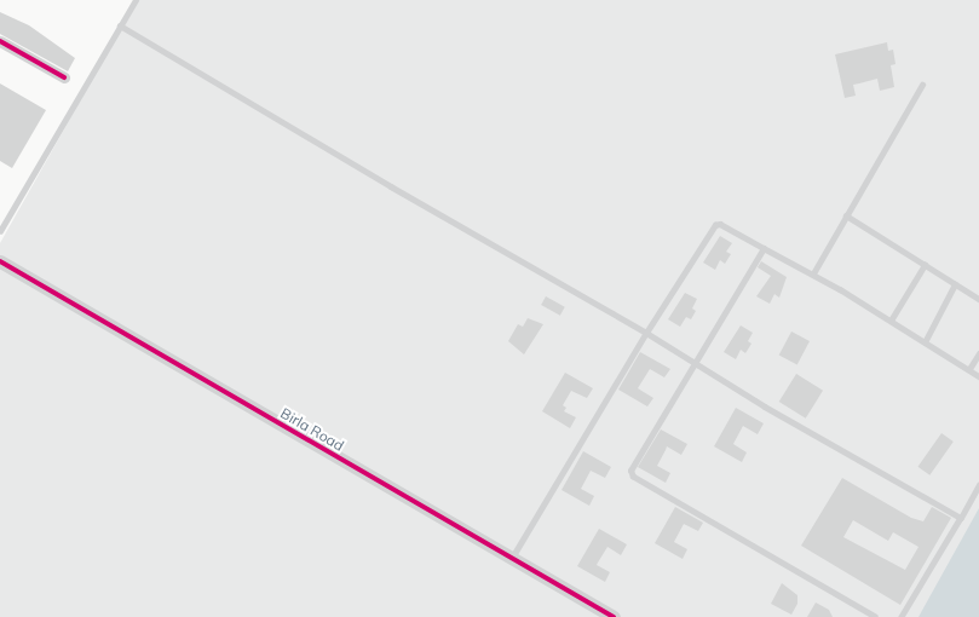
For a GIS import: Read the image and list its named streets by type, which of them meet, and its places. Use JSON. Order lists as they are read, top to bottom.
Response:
{
  "streets": {
    "street": ["Birla Road"]
  }
}
